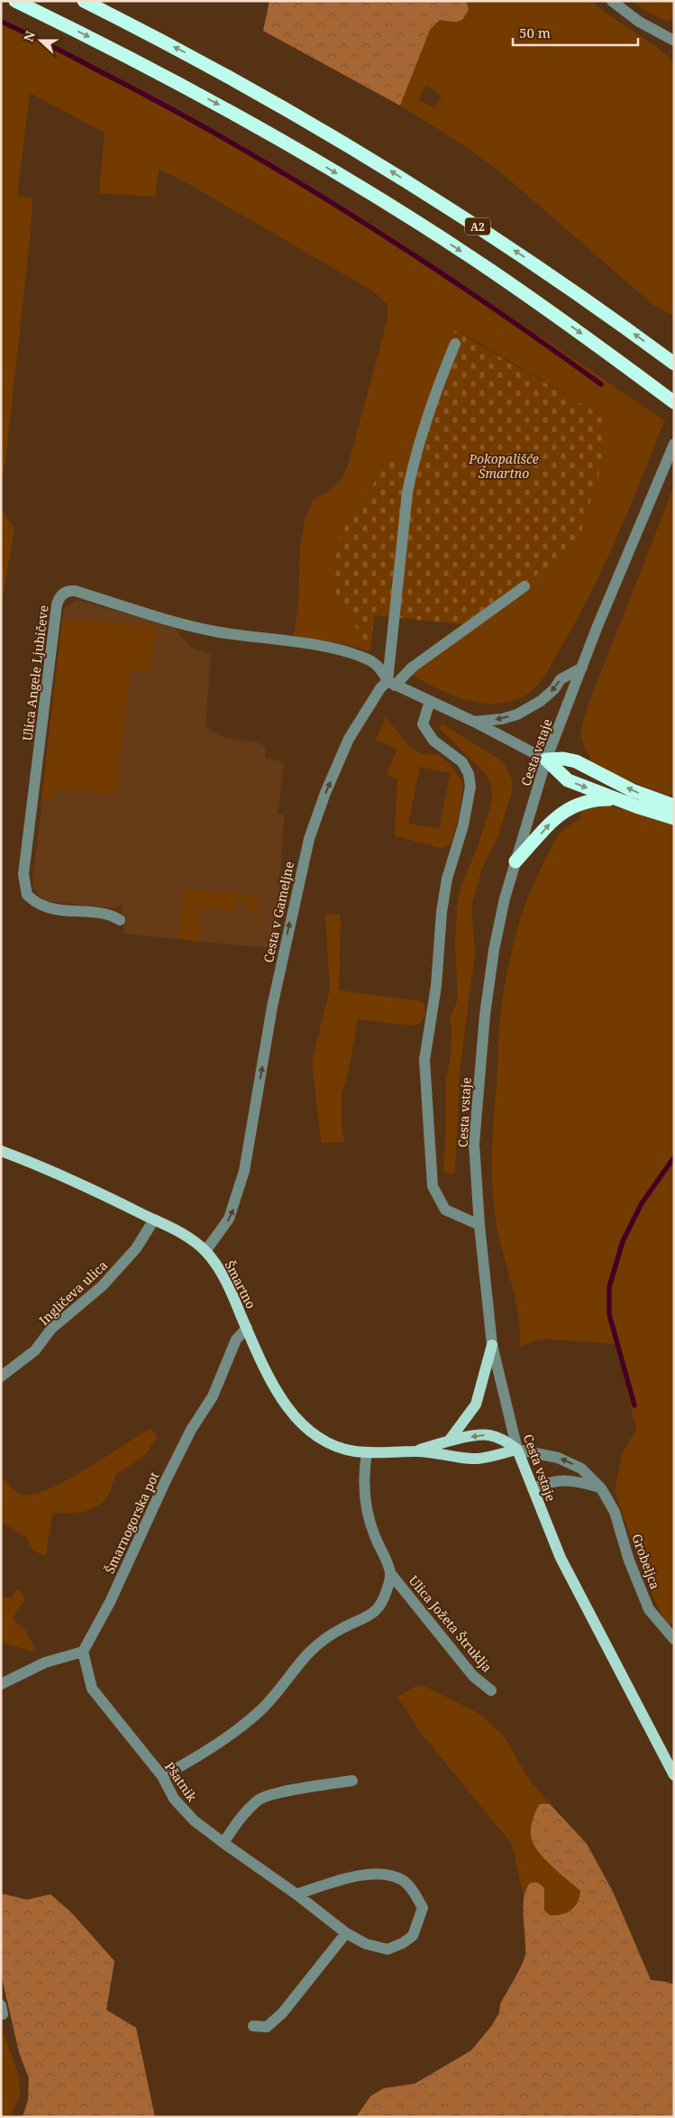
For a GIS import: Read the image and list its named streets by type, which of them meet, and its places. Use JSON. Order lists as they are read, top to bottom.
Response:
{
  "streets": {
    "highway": ["A2"],
    "main road": ["Cesta vstaje", "Šmartno"],
    "street": [
      "Ulica Angele Ljubičeve",
      "Cesta v Gameljne",
      "Ingličeva ulica",
      "Šmarnogorska pot",
      "Grobeljca",
      "Ulica Jožeta Štruklja",
      "Pšatnik"
    ]
  },
  "crossings": [
    ["Ulica Angele Ljubičeve", "Cesta v Gameljne"],
    ["Cesta vstaje", "Grobeljca"],
    ["Cesta v Gameljne", "Šmartno"],
    ["Šmartno", "Ingličeva ulica"],
    ["Šmartno", "Šmarnogorska pot"],
    ["Šmartno", "Ulica Jožeta Štruklja"],
    ["Šmarnogorska pot", "Pšatnik"],
    ["Ulica Jožeta Štruklja", "Pšatnik"]
  ],
  "one_way": ["Cesta v Gameljne"],
  "parks": ["Pokopališče Šmartno"],
  "scale_bar": "50 m",
  "north": "left"
}
